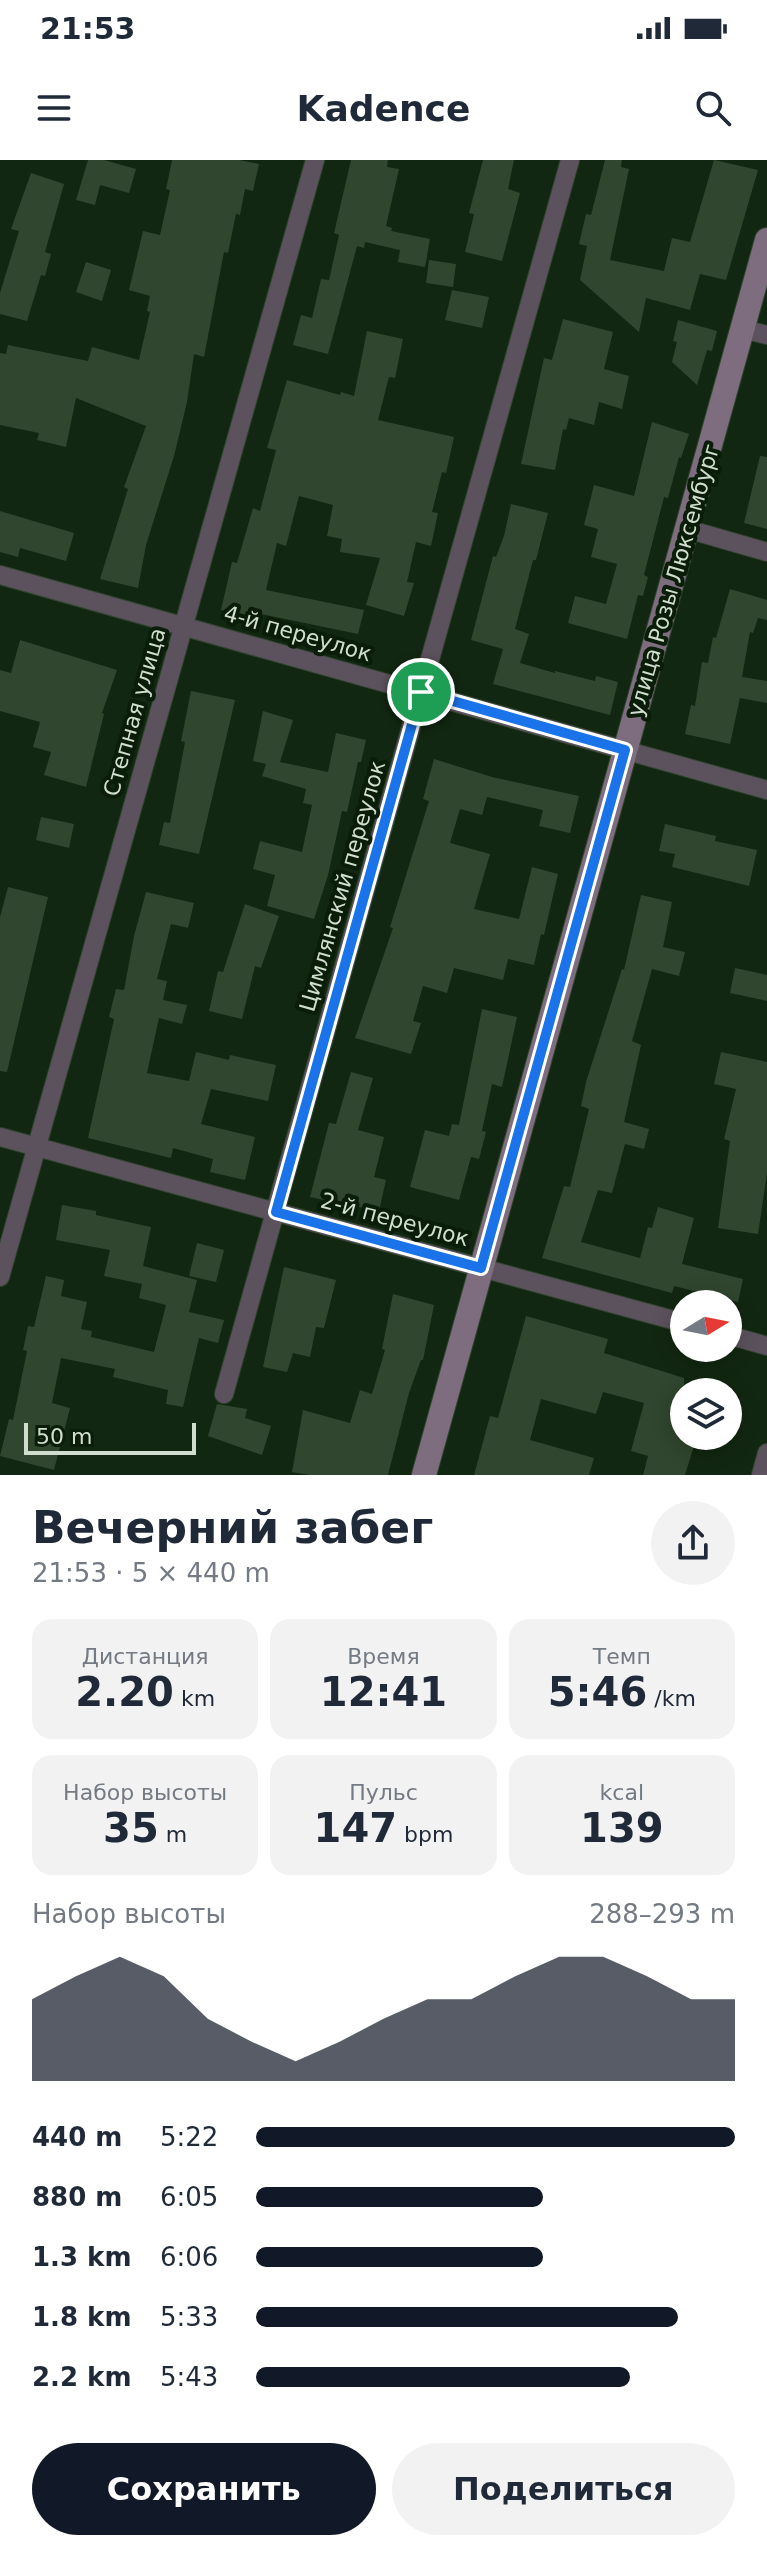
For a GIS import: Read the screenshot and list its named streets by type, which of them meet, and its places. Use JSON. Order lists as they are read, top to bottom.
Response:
{
  "streets": {
    "street": [
      "улица Розы Люксембург",
      "4-й переулок",
      "Степная улица",
      "Цимлянский переулок",
      "2-й переулок"
    ]
  },
  "crossings": [
    ["улица Розы Люксембург", "4-й переулок"],
    ["улица Розы Люксембург", "2-й переулок"],
    ["4-й переулок", "Степная улица"],
    ["4-й переулок", "Цимлянский переулок"],
    ["Степная улица", "2-й переулок"],
    ["Цимлянский переулок", "2-й переулок"]
  ],
  "scale_bar": "50 m",
  "north": "right",
  "page": {
    "status": "21:53",
    "header": "Kadence",
    "scale": "50 m",
    "heading": ["Вечерний забег", "21:53 · 5 × 440 m"],
    "stats": [
      ["Дистанция", "2.20 km"],
      ["Время", "12:41"],
      ["Темп", "5:46 /km"],
      ["Набор высоты", "35 m"],
      ["Пульс", "147 bpm"],
      ["kcal", "139"]
    ],
    "chart": ["Набор высоты", "288–293 m"],
    "list": [
      {
        "name": "440 m",
        "note": "5:22"
      },
      {
        "name": "880 m",
        "note": "6:05"
      },
      {
        "name": "1.3 km",
        "note": "6:06"
      },
      {
        "name": "1.8 km",
        "note": "5:33"
      },
      {
        "name": "2.2 km",
        "note": "5:43"
      }
    ],
    "buttons": ["Сохранить", "Поделиться"]
  }
}
